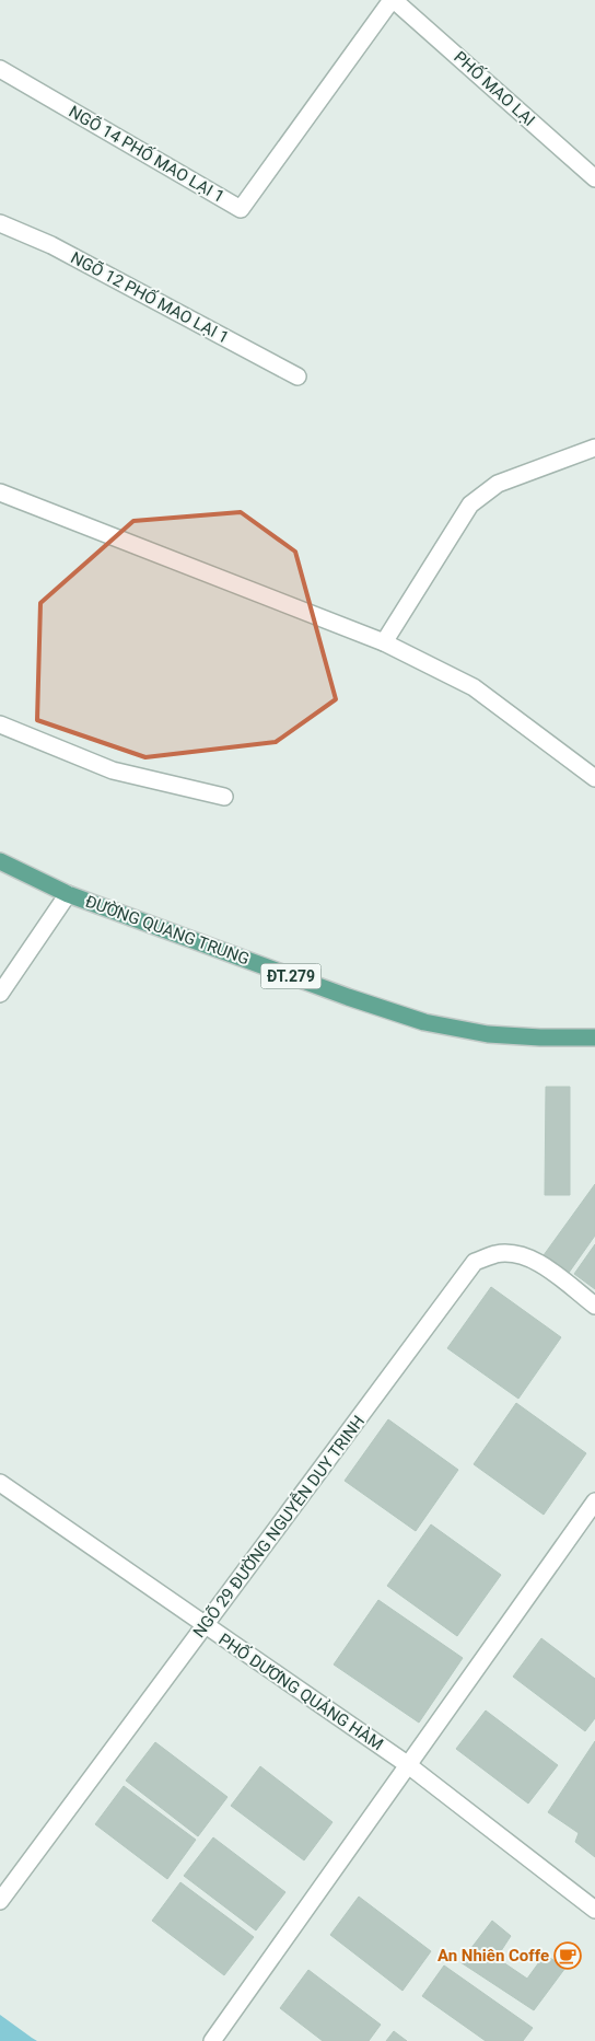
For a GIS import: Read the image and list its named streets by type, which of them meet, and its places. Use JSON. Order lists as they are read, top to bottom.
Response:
{
  "streets": {
    "main road": ["ĐƯỜNG QUANG TRUNG", "ĐT.279"],
    "street": [
      "PHỐ MAO LẠI",
      "NGÕ 14 PHỐ MAO LẠI 1",
      "NGÕ 12 PHỐ MAO LẠI 1",
      "NGÕ 29 ĐƯỜNG NGUYỄN DUY TRINH",
      "PHỐ DƯƠNG QUẢNG HÀM"
    ]
  },
  "crossings": [
    ["PHỐ MAO LẠI", "NGÕ 14 PHỐ MAO LẠI 1"],
    ["NGÕ 29 ĐƯỜNG NGUYỄN DUY TRINH", "PHỐ DƯƠNG QUẢNG HÀM"]
  ],
  "places": {
    "cafe": ["An Nhiên Coffe"]
  }
}
